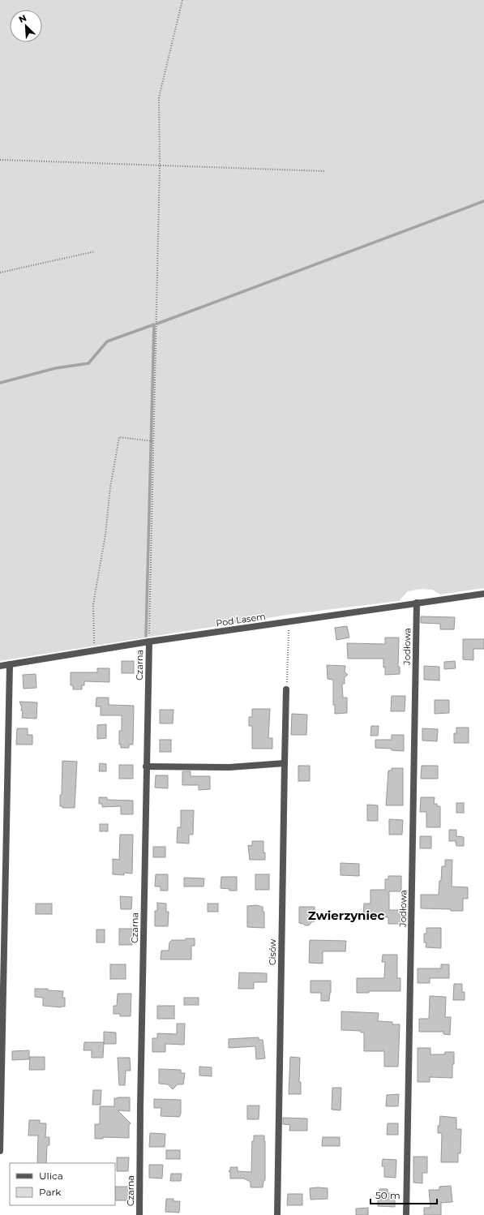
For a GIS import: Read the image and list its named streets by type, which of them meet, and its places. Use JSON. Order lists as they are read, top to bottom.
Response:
{
  "streets": {
    "street": [
      "Pod Lasem",
      "Jodłowa",
      "Czarna",
      "Cisów"
    ]
  },
  "crossings": [
    ["Pod Lasem", "Jodłowa"],
    ["Pod Lasem", "Czarna"]
  ],
  "districts": ["Zwierzyniec"],
  "legend": ["Ulica", "Park"],
  "scale_bar": "50 m",
  "north": "top left"
}
